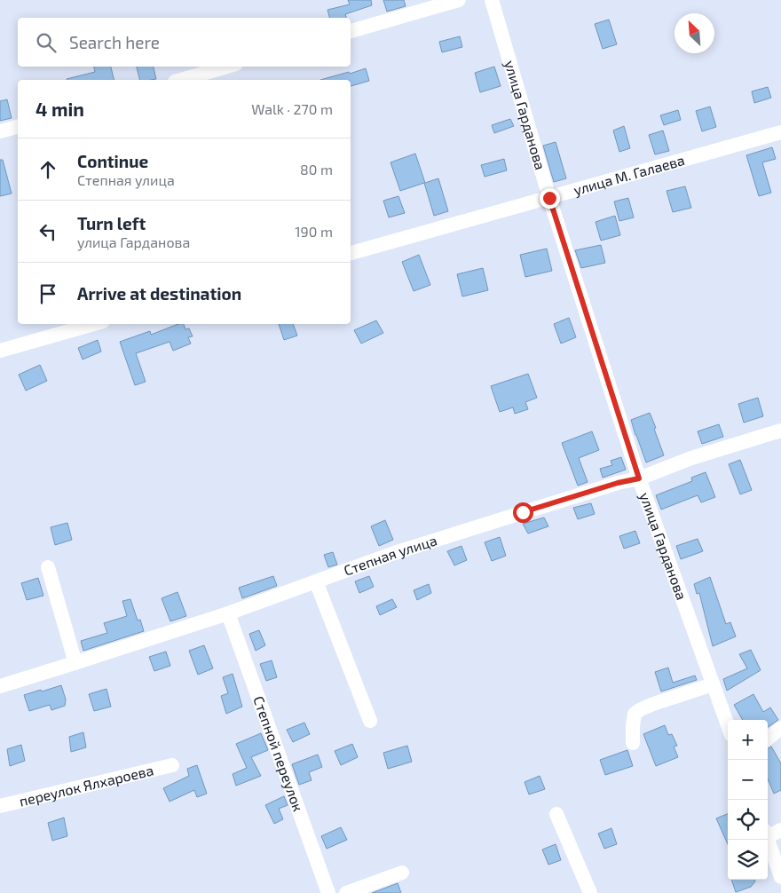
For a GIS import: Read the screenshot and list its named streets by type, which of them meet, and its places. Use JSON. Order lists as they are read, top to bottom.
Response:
{
  "streets": {
    "street": [
      "улица Гарданова",
      "улица М. Галаева",
      "Степная улица",
      "Степной переулок",
      "переулок Ялхароева"
    ]
  },
  "crossings": [
    ["улица Гарданова", "улица М. Галаева"],
    ["улица Гарданова", "Степная улица"],
    ["Степная улица", "Степной переулок"]
  ],
  "north": "top left",
  "page": {
    "search": "Search here",
    "heading": ["4 min", "Walk · 270 m"],
    "list": [
      ["Continue", "Степная улица", "80 m"],
      ["Turn left", "улица Гарданова", "190 m"],
      "Arrive at destination"
    ],
    "map_buttons": ["+", "−"]
  }
}
